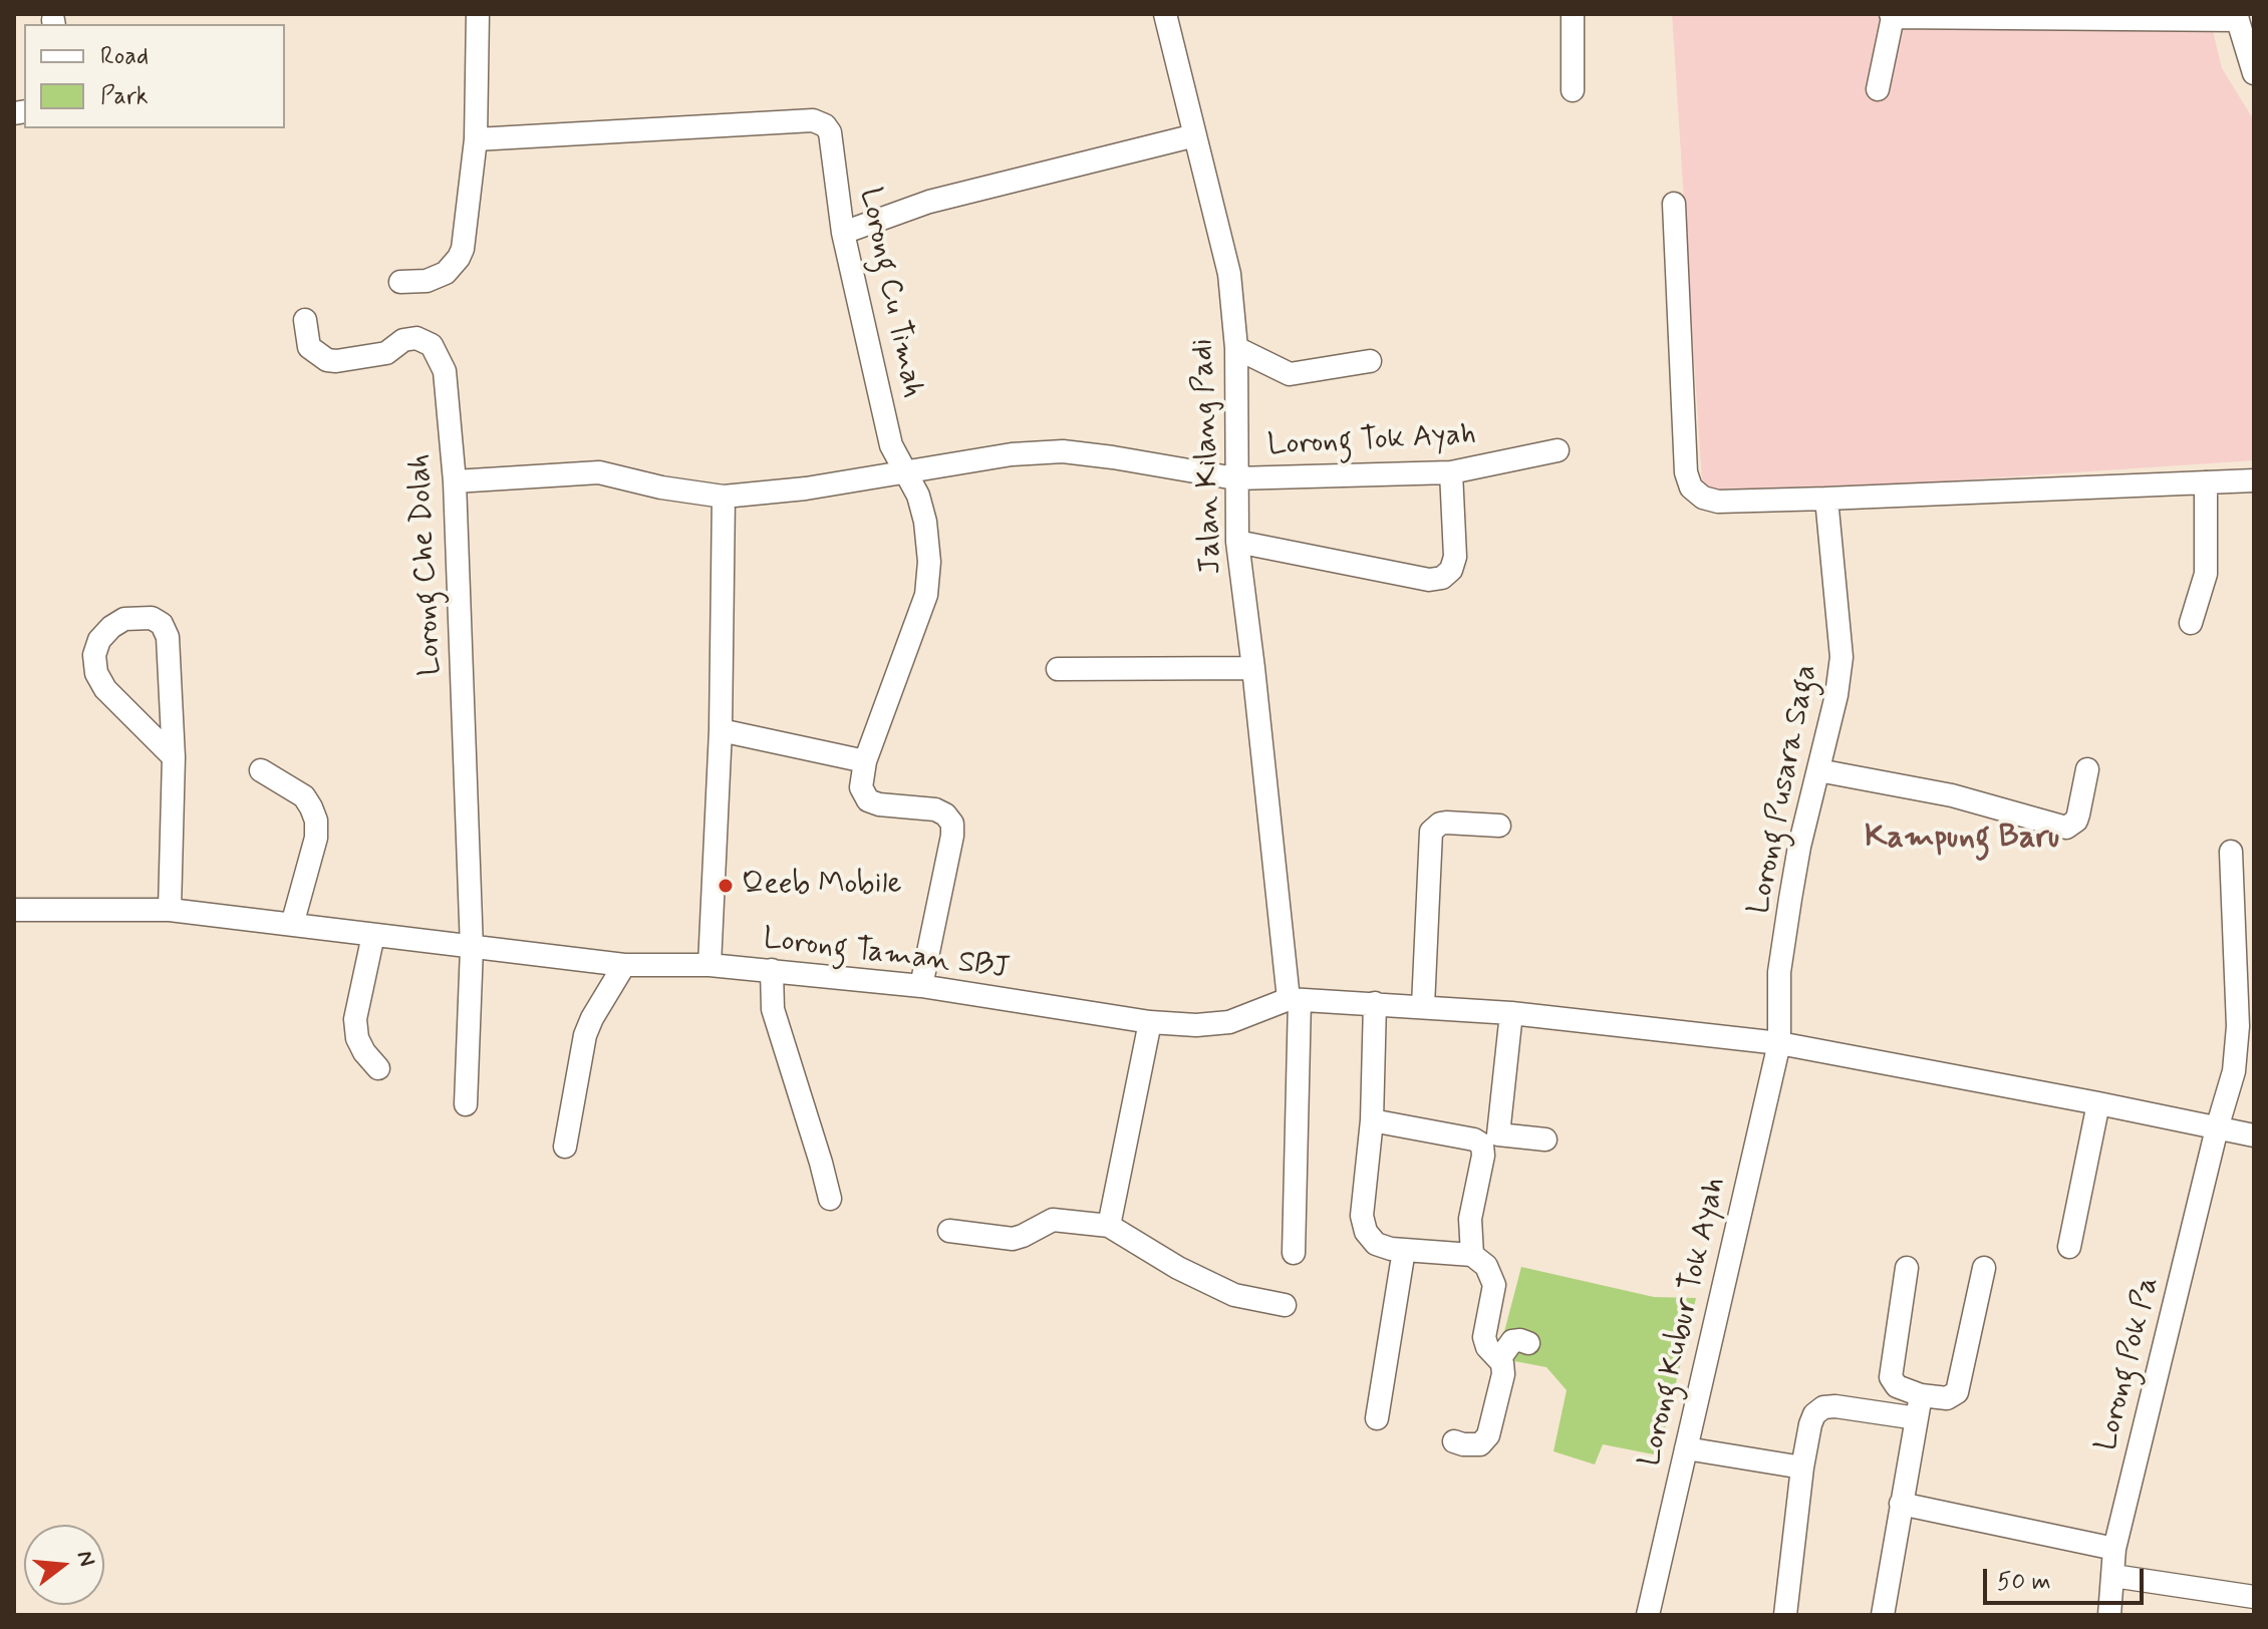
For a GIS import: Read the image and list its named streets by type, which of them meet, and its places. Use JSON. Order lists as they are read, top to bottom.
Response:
{
  "streets": {
    "street": [
      "Lorong Cu Timah",
      "Lorong Tok Ayah",
      "Jalan Kilang Padi",
      "Lorong Che Dolah",
      "Lorong Pusara Saga",
      "Lorong Taman SBJ",
      "Lorong Kubur Tok Ayah",
      "Lorong Pok Pa"
    ]
  },
  "crossings": [
    ["Lorong Tok Ayah", "Jalan Kilang Padi"],
    ["Jalan Kilang Padi", "Lorong Taman SBJ"],
    ["Lorong Che Dolah", "Lorong Taman SBJ"],
    ["Lorong Pusara Saga", "Lorong Kubur Tok Ayah"]
  ],
  "districts": ["Kampung Baru"],
  "places": ["Qeeb Mobile"],
  "legend": ["Road", "Park"],
  "scale_bar": "50 m",
  "north": "right"
}
